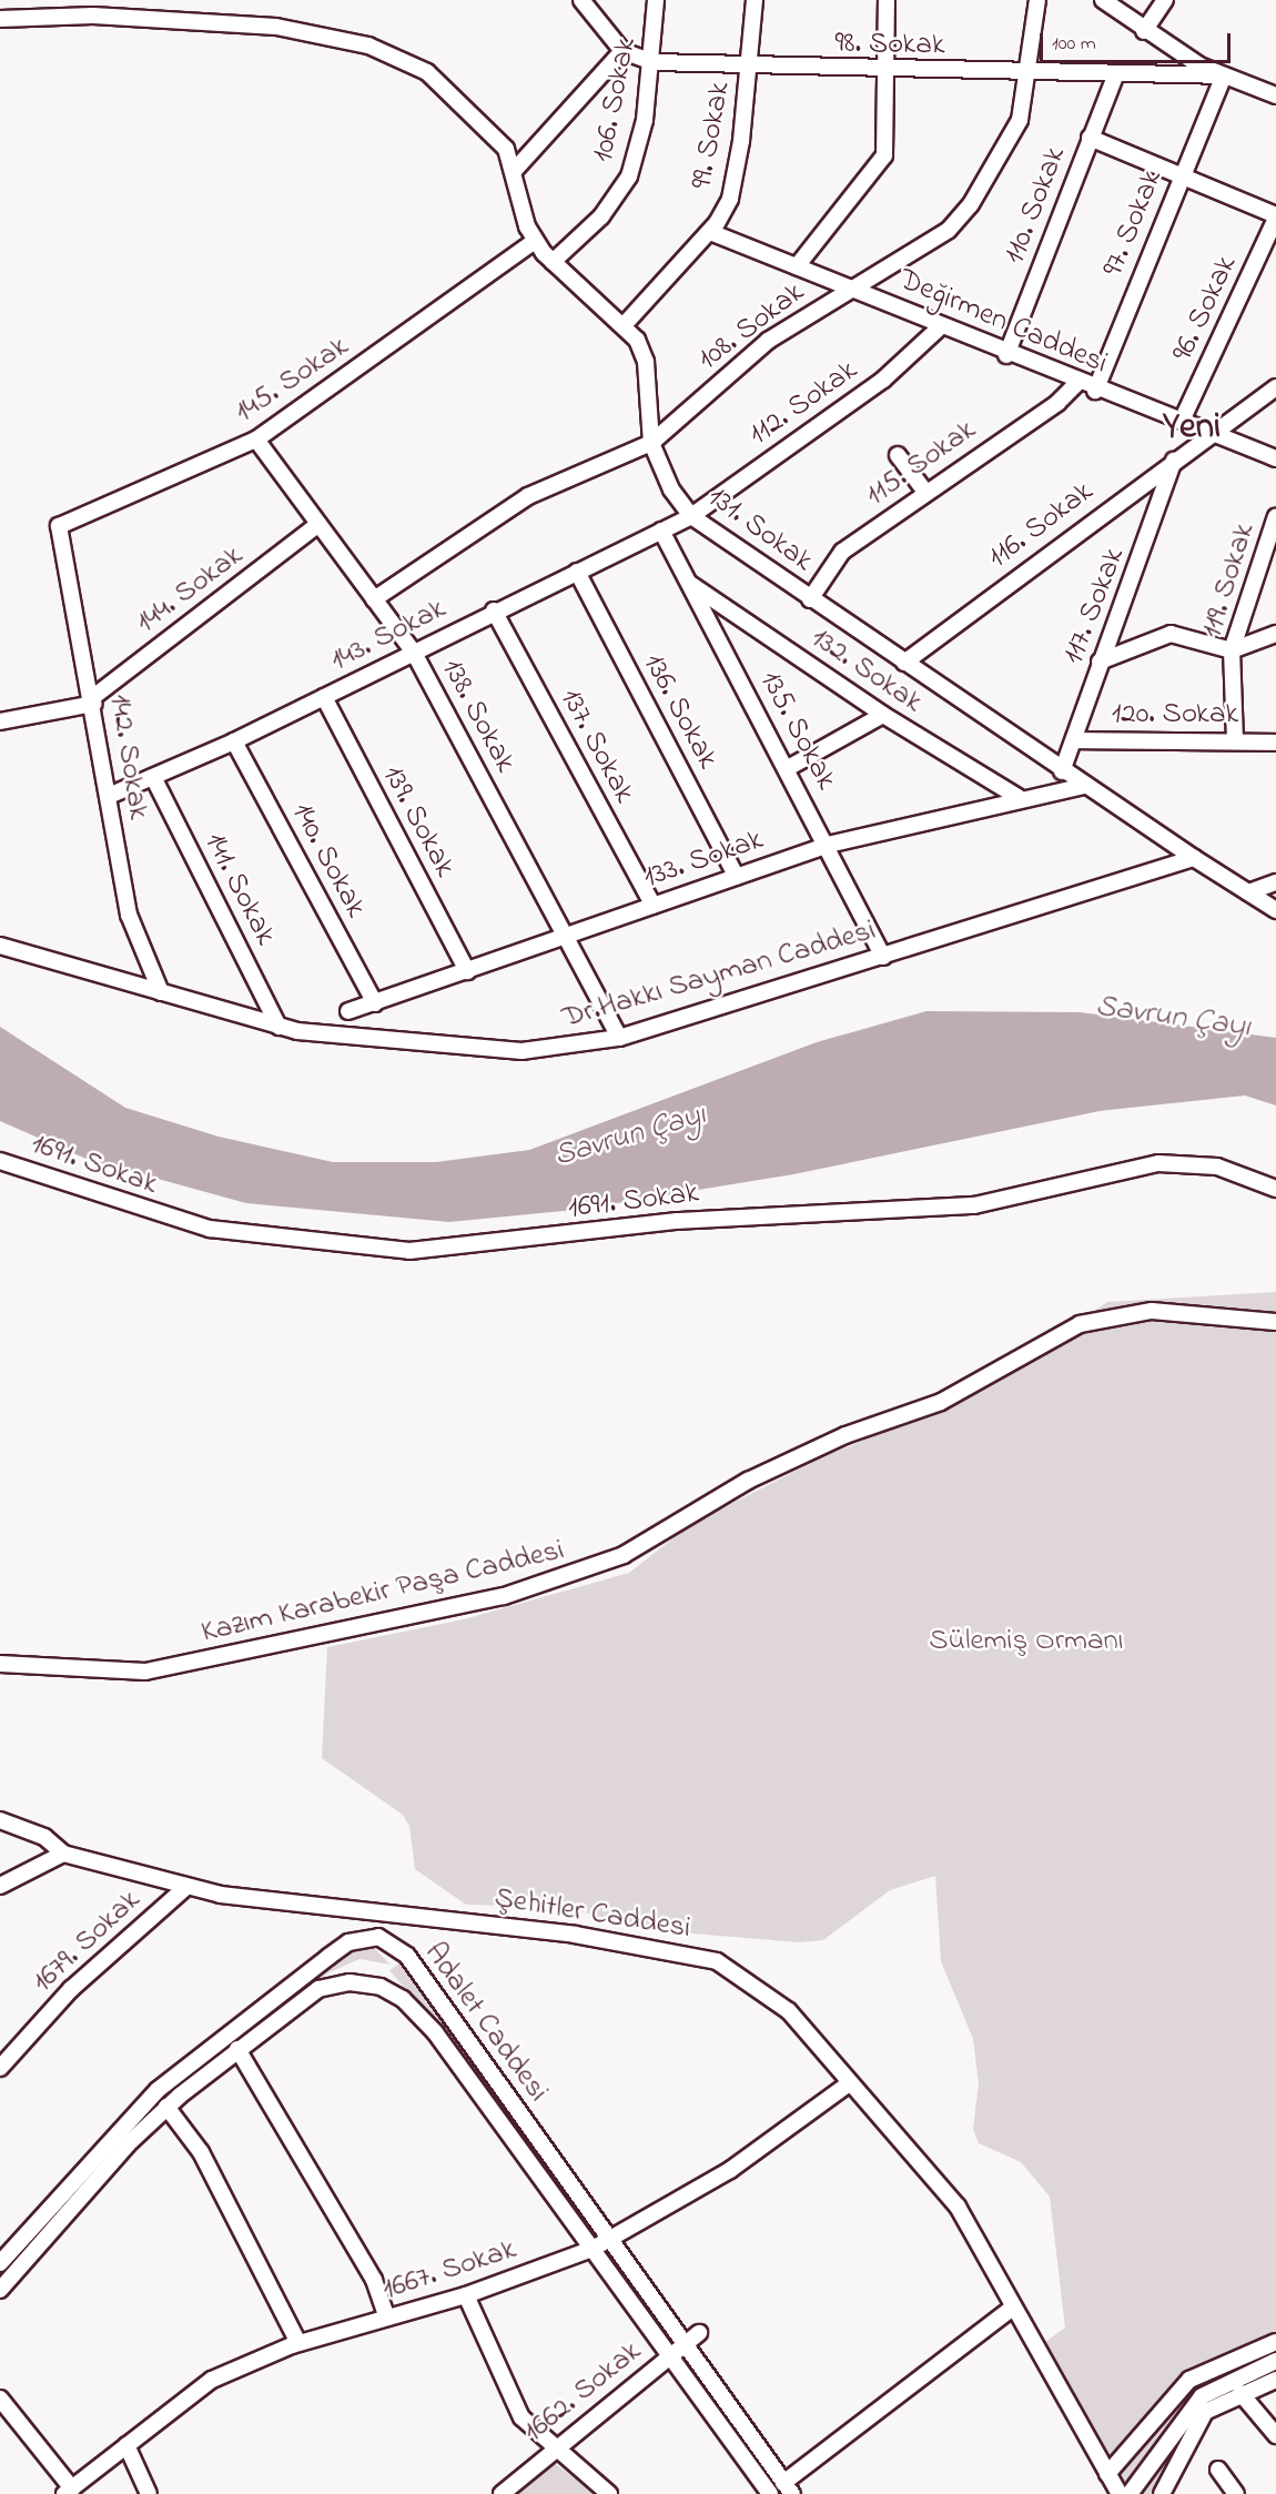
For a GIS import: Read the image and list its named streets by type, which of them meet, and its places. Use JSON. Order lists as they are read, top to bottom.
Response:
{
  "streets": {
    "street": [
      "98. Sokak",
      "106. Sokak",
      "99. Sokak",
      "110. Sokak",
      "97. Sokak",
      "96. Sokak",
      "Değirmen Caddesi",
      "108. Sokak",
      "145. Sokak",
      "112. Sokak",
      "115. Sokak",
      "116. Sokak",
      "131. Sokak",
      "119. Sokak",
      "144. Sokak",
      "117. Sokak",
      "143. Sokak",
      "132. Sokak",
      "136. Sokak",
      "120. Sokak",
      "138. Sokak",
      "135. Sokak",
      "137. Sokak",
      "142. Sokak",
      "139. Sokak",
      "133. Sokak",
      "140. Sokak",
      "141. Sokak",
      "Dr.Hakkı Sayman Caddesi",
      "1691. Sokak",
      "Kazım Karabekir Paşa Caddesi",
      "Şehitler Caddesi",
      "1679. Sokak",
      "Adalet Caddesi",
      "1667. Sokak",
      "1662. Sokak"
    ]
  },
  "crossings": [
    ["98. Sokak", "106. Sokak"],
    ["98. Sokak", "99. Sokak"],
    ["98. Sokak", "110. Sokak"],
    ["98. Sokak", "97. Sokak"],
    ["98. Sokak", "108. Sokak"],
    ["106. Sokak", "131. Sokak"],
    ["99. Sokak", "Değirmen Caddesi"],
    ["99. Sokak", "131. Sokak"],
    ["110. Sokak", "Değirmen Caddesi"],
    ["97. Sokak", "Değirmen Caddesi"],
    ["96. Sokak", "Değirmen Caddesi"],
    ["Değirmen Caddesi", "108. Sokak"],
    ["Değirmen Caddesi", "112. Sokak"],
    ["Değirmen Caddesi", "115. Sokak"],
    ["Değirmen Caddesi", "116. Sokak"],
    ["108. Sokak", "131. Sokak"],
    ["108. Sokak", "138. Sokak"],
    ["145. Sokak", "131. Sokak"],
    ["145. Sokak", "138. Sokak"],
    ["145. Sokak", "142. Sokak"],
    ["112. Sokak", "131. Sokak"],
    ["112. Sokak", "143. Sokak"],
    ["115. Sokak", "131. Sokak"],
    ["116. Sokak", "131. Sokak"],
    ["116. Sokak", "117. Sokak"],
    ["131. Sokak", "117. Sokak"],
    ["131. Sokak", "143. Sokak"],
    ["131. Sokak", "133. Sokak"],
    ["131. Sokak", "Dr.Hakkı Sayman Caddesi"],
    ["119. Sokak", "120. Sokak"],
    ["144. Sokak", "138. Sokak"],
    ["144. Sokak", "142. Sokak"],
    ["117. Sokak", "120. Sokak"],
    ["143. Sokak", "136. Sokak"],
    ["143. Sokak", "138. Sokak"],
    ["143. Sokak", "135. Sokak"],
    ["143. Sokak", "137. Sokak"],
    ["143. Sokak", "142. Sokak"],
    ["143. Sokak", "139. Sokak"],
    ["143. Sokak", "140. Sokak"],
    ["143. Sokak", "141. Sokak"],
    ["132. Sokak", "135. Sokak"],
    ["132. Sokak", "133. Sokak"],
    ["136. Sokak", "133. Sokak"],
    ["138. Sokak", "133. Sokak"],
    ["138. Sokak", "Dr.Hakkı Sayman Caddesi"],
    ["135. Sokak", "133. Sokak"],
    ["135. Sokak", "Dr.Hakkı Sayman Caddesi"],
    ["137. Sokak", "133. Sokak"],
    ["142. Sokak", "Dr.Hakkı Sayman Caddesi"],
    ["139. Sokak", "133. Sokak"],
    ["133. Sokak", "140. Sokak"],
    ["141. Sokak", "Dr.Hakkı Sayman Caddesi"],
    ["Şehitler Caddesi", "1679. Sokak"],
    ["Şehitler Caddesi", "1667. Sokak"],
    ["Adalet Caddesi", "1667. Sokak"],
    ["Adalet Caddesi", "1662. Sokak"]
  ],
  "districts": ["Yeni"],
  "water": ["Savrun Çayı"],
  "parks": ["Sülemiş Ormanı"],
  "scale_bar": "100 m"
}
